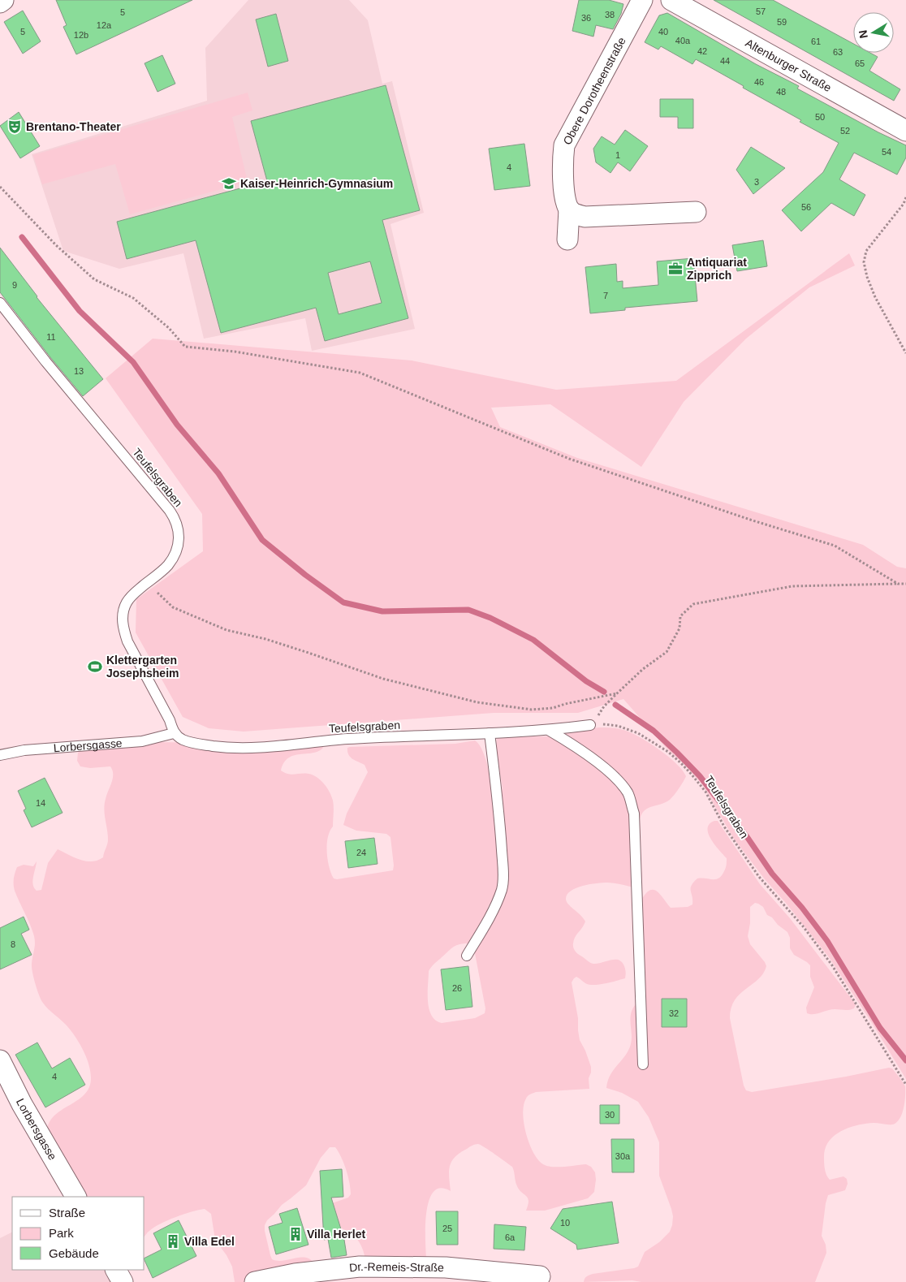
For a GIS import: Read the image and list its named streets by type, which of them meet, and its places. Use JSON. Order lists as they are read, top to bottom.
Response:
{
  "streets": {
    "street": [
      "Altenburger Straße",
      "Obere Dorotheenstraße",
      "Lorbersgasse",
      "Dr.-Remeis-Straße"
    ],
    "lane": ["Teufelsgraben"]
  },
  "crossings": [
    ["Teufelsgraben", "Lorbersgasse"]
  ],
  "places": {
    "theatre": ["Brentano-Theater"],
    "school or university": ["Kaiser-Heinrich-Gymnasium"],
    "office": ["Antiquariat Zipprich"],
    "sports": ["Klettergarten Josephsheim"],
    "building": ["Villa Herlet", "Villa Edel"]
  },
  "house_numbers": [
    "57",
    "5",
    "38",
    "36",
    "59",
    "12a",
    "5",
    "40",
    "12b",
    "40a",
    "61",
    "42",
    "63",
    "44",
    "65",
    "46",
    "48",
    "50",
    "52",
    "54",
    "1",
    "4",
    "3",
    "56",
    "9",
    "7",
    "11",
    "13",
    "14",
    "24",
    "8",
    "26",
    "32",
    "4",
    "30",
    "30a",
    "10",
    "25",
    "6a"
  ],
  "legend": ["Straße", "Park", "Gebäude"],
  "north": "left"
}
